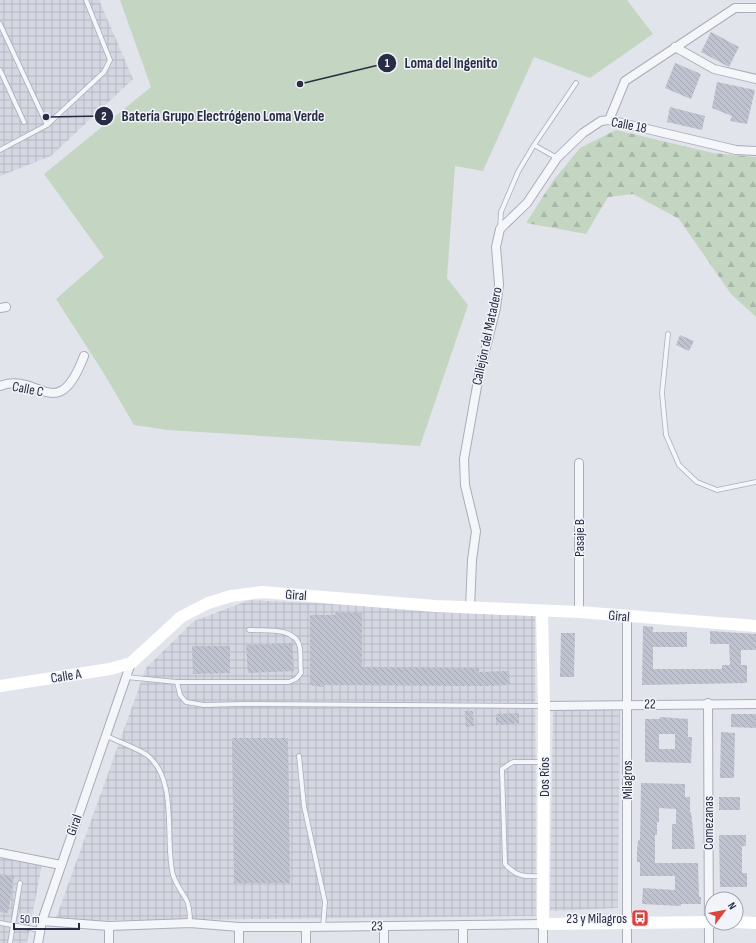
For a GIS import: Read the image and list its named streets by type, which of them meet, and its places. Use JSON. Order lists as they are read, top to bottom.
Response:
{
  "streets": {
    "street": [
      "Calle 18",
      "Callejón del Matadero",
      "Calle C",
      "Pasaje B",
      "Giral",
      "Calle A",
      "22",
      "Dos Ríos",
      "Milagros",
      "Comezanas",
      "23"
    ]
  },
  "crossings": [
    ["Calle 18", "Callejón del Matadero"],
    ["Callejón del Matadero", "Giral"],
    ["Pasaje B", "Giral"],
    ["Giral", "Calle A"],
    ["Giral", "Dos Ríos"],
    ["Giral", "Milagros"],
    ["Giral", "23"],
    ["22", "Dos Ríos"],
    ["22", "Milagros"],
    ["22", "Comezanas"],
    ["Dos Ríos", "23"],
    ["Milagros", "23"]
  ],
  "places": {
    "other": ["Loma del Ingenito", "Batería Grupo Electrógeno Loma Verde"],
    "bus stop": ["23 y Milagros"]
  },
  "scale_bar": "50 m",
  "north": "top right"
}
